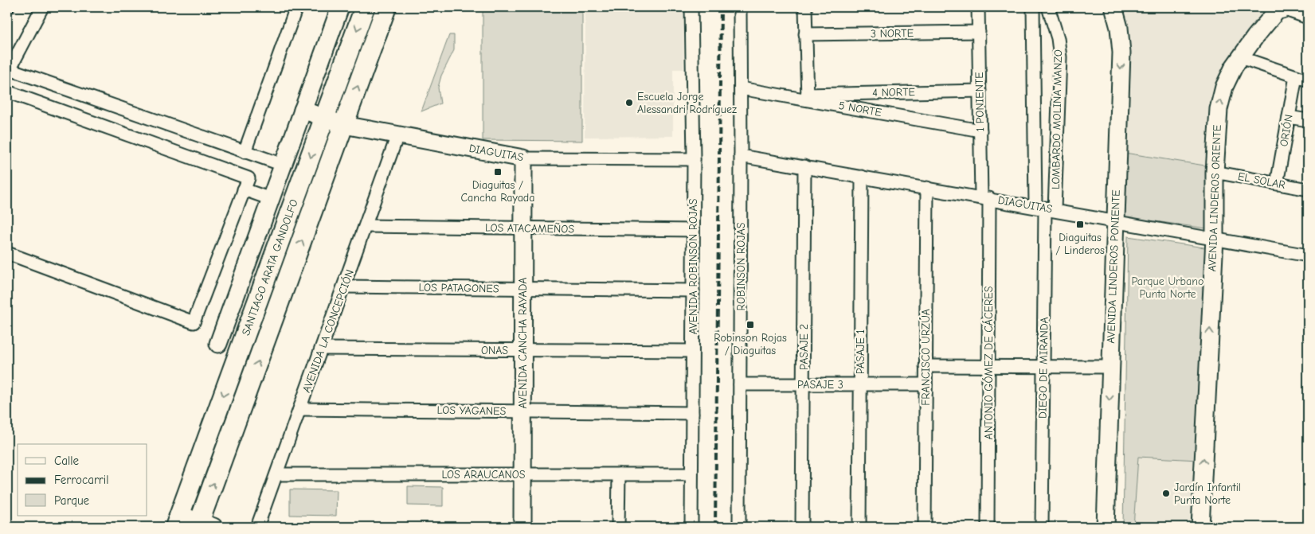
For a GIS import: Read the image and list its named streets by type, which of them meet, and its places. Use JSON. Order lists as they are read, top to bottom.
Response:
{
  "streets": {
    "main road": ["SANTIAGO ARATA GANDOLFO"],
    "street": [
      "3 NORTE",
      "4 NORTE",
      "1 PONIENTE",
      "5 NORTE",
      "LOMBARDO MOLINA MANZO",
      "ORIÓN",
      "DIAGUITAS",
      "EL SOLAR",
      "AVENIDA LINDEROS ORIENTE",
      "LOS ATACAMEÑOS",
      "AVENIDA ROBINSON ROJAS",
      "ROBINSON ROJAS",
      "AVENIDA LINDEROS PONIENTE",
      "LOS PATAGONES",
      "AVENIDA LA CONCEPCIÓN",
      "AVENIDA CANCHA RAYADA",
      "PASAJE 2",
      "ONAS",
      "PASAJE 1",
      "FRANCISCO URZÚA",
      "ANTONIO GÓMEZ DE CÁCERES",
      "DIEGO DE MIRANDA",
      "PASAJE 3",
      "LOS YAGANES",
      "LOS ARAUCANOS"
    ]
  },
  "crossings": [
    ["3 NORTE", "1 PONIENTE"],
    ["4 NORTE", "1 PONIENTE"],
    ["4 NORTE", "5 NORTE"],
    ["1 PONIENTE", "5 NORTE"],
    ["1 PONIENTE", "DIAGUITAS"],
    ["1 PONIENTE", "ANTONIO GÓMEZ DE CÁCERES"],
    ["5 NORTE", "ROBINSON ROJAS"],
    ["LOMBARDO MOLINA MANZO", "DIAGUITAS"],
    ["LOMBARDO MOLINA MANZO", "DIEGO DE MIRANDA"],
    ["ORIÓN", "EL SOLAR"],
    ["DIAGUITAS", "AVENIDA LINDEROS ORIENTE"],
    ["DIAGUITAS", "AVENIDA ROBINSON ROJAS"],
    ["DIAGUITAS", "ROBINSON ROJAS"],
    ["DIAGUITAS", "AVENIDA LINDEROS PONIENTE"],
    ["DIAGUITAS", "SANTIAGO ARATA GANDOLFO"],
    ["DIAGUITAS", "AVENIDA LA CONCEPCIÓN"],
    ["DIAGUITAS", "AVENIDA CANCHA RAYADA"],
    ["DIAGUITAS", "PASAJE 2"],
    ["DIAGUITAS", "PASAJE 1"],
    ["DIAGUITAS", "FRANCISCO URZÚA"],
    ["DIAGUITAS", "ANTONIO GÓMEZ DE CÁCERES"],
    ["DIAGUITAS", "DIEGO DE MIRANDA"],
    ["EL SOLAR", "AVENIDA LINDEROS ORIENTE"],
    ["LOS ATACAMEÑOS", "AVENIDA ROBINSON ROJAS"],
    ["LOS ATACAMEÑOS", "AVENIDA LA CONCEPCIÓN"],
    ["LOS ATACAMEÑOS", "AVENIDA CANCHA RAYADA"],
    ["AVENIDA ROBINSON ROJAS", "LOS PATAGONES"],
    ["AVENIDA ROBINSON ROJAS", "ONAS"],
    ["AVENIDA ROBINSON ROJAS", "LOS YAGANES"],
    ["AVENIDA ROBINSON ROJAS", "LOS ARAUCANOS"],
    ["ROBINSON ROJAS", "PASAJE 3"],
    ["LOS PATAGONES", "AVENIDA LA CONCEPCIÓN"],
    ["LOS PATAGONES", "AVENIDA CANCHA RAYADA"],
    ["AVENIDA LA CONCEPCIÓN", "ONAS"],
    ["AVENIDA LA CONCEPCIÓN", "LOS YAGANES"],
    ["AVENIDA LA CONCEPCIÓN", "LOS ARAUCANOS"],
    ["AVENIDA CANCHA RAYADA", "ONAS"],
    ["AVENIDA CANCHA RAYADA", "LOS YAGANES"],
    ["AVENIDA CANCHA RAYADA", "LOS ARAUCANOS"],
    ["PASAJE 2", "PASAJE 3"],
    ["PASAJE 1", "PASAJE 3"],
    ["FRANCISCO URZÚA", "PASAJE 3"]
  ],
  "one_way": ["AVENIDA LINDEROS ORIENTE"],
  "parks": ["Parque Urbano Punta Norte"],
  "places": {
    "other": ["Escuela Jorge Alessandri Rodríguez", "Jardín Infantil Punta Norte"],
    "transit": ["Diaguitas / Cancha Rayada", "Diaguitas / Linderos", "Robinson Rojas / Diaguitas"]
  },
  "legend": ["Calle", "Ferrocarril", "Parque"]
}
